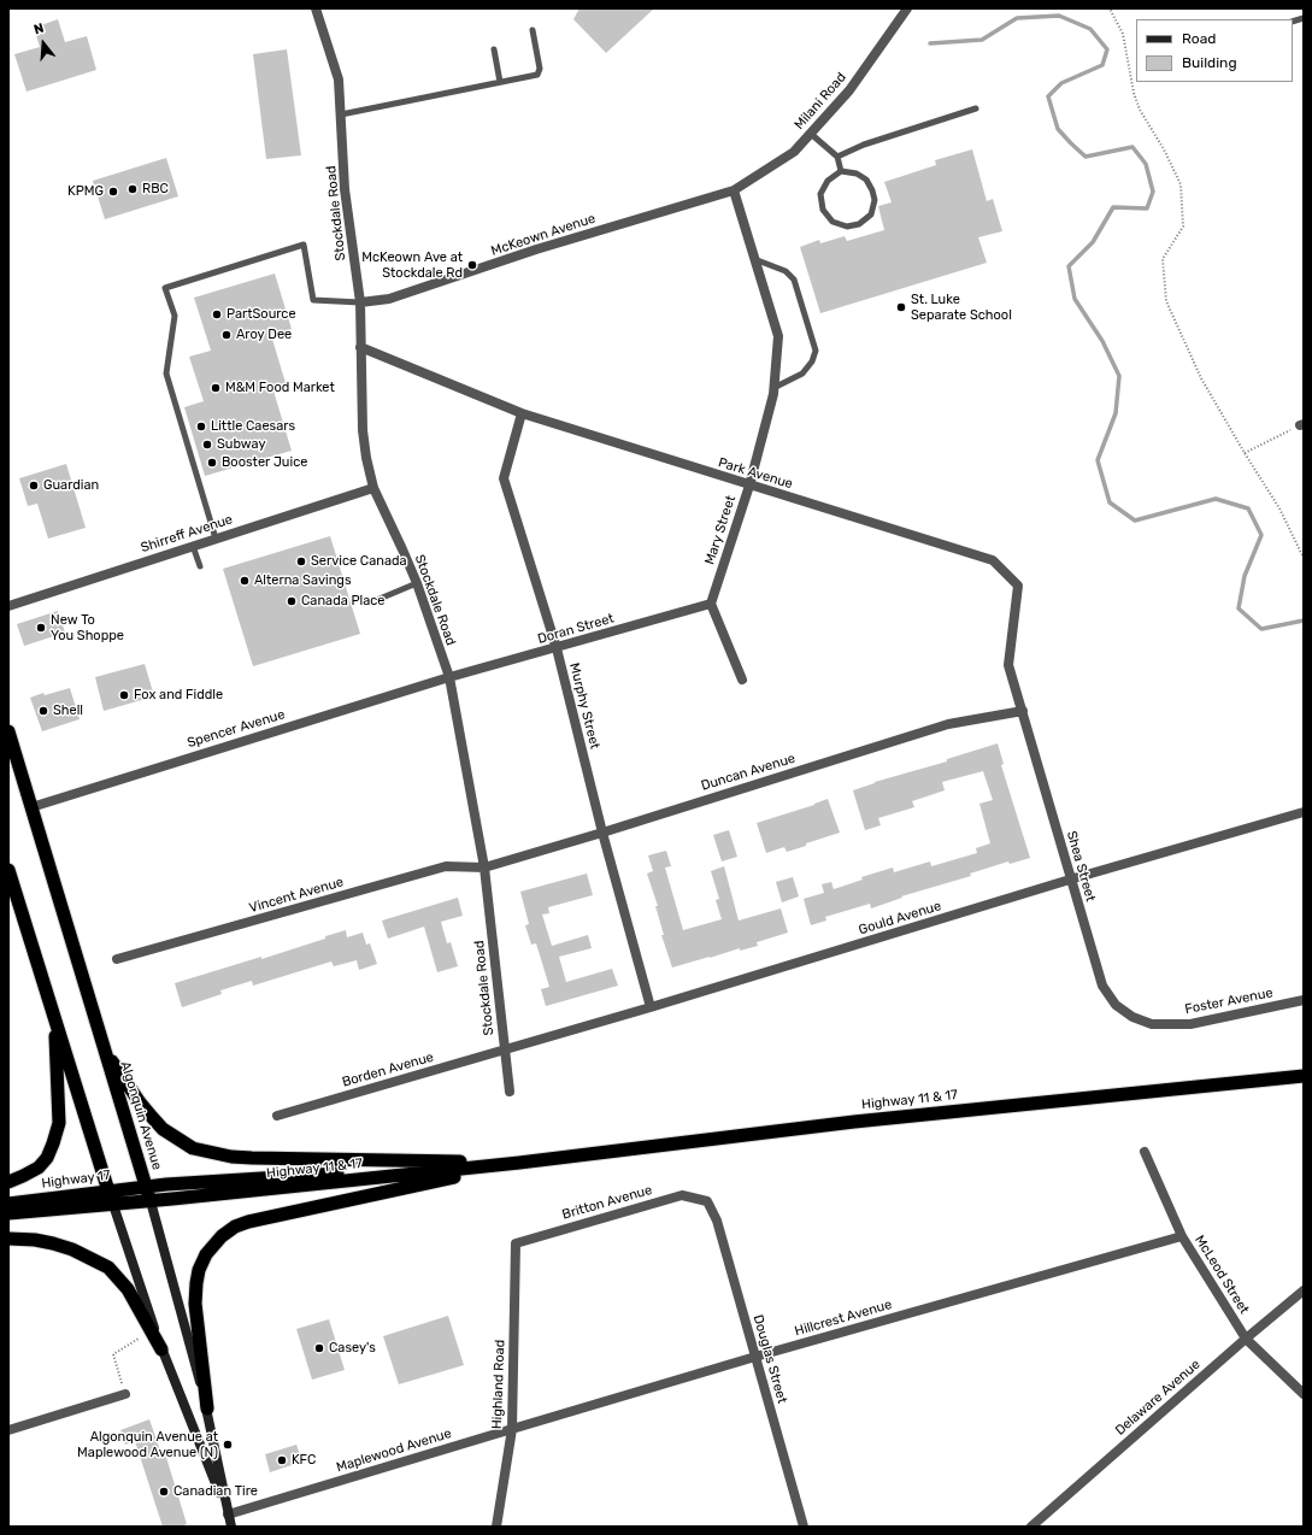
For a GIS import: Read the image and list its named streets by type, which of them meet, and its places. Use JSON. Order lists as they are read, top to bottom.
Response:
{
  "streets": {
    "highway": ["Highway 11 & 17", "Algonquin Avenue", "Highway 17"],
    "street": [
      "Milani Road",
      "Stockdale Road",
      "McKeown Avenue",
      "Park Avenue",
      "Mary Street",
      "Shirreff Avenue",
      "Doran Street",
      "Murphy Street",
      "Spencer Avenue",
      "Duncan Avenue",
      "Shea Street",
      "Vincent Avenue",
      "Gould Avenue",
      "Foster Avenue",
      "Borden Avenue",
      "Britton Avenue",
      "McLeod Street",
      "Hillcrest Avenue",
      "Douglas Street",
      "Highland Road",
      "Delaware Avenue",
      "Maplewood Avenue"
    ]
  },
  "crossings": [
    ["Milani Road", "McKeown Avenue"],
    ["Milani Road", "Mary Street"],
    ["Stockdale Road", "McKeown Avenue"],
    ["Stockdale Road", "Park Avenue"],
    ["Stockdale Road", "Shirreff Avenue"],
    ["Stockdale Road", "Doran Street"],
    ["Stockdale Road", "Spencer Avenue"],
    ["Stockdale Road", "Duncan Avenue"],
    ["Stockdale Road", "Vincent Avenue"],
    ["Stockdale Road", "Gould Avenue"],
    ["Stockdale Road", "Borden Avenue"],
    ["McKeown Avenue", "Mary Street"],
    ["Park Avenue", "Mary Street"],
    ["Park Avenue", "Murphy Street"],
    ["Park Avenue", "Duncan Avenue"],
    ["Park Avenue", "Shea Street"],
    ["Mary Street", "Doran Street"],
    ["Doran Street", "Murphy Street"],
    ["Doran Street", "Spencer Avenue"],
    ["Murphy Street", "Duncan Avenue"],
    ["Murphy Street", "Gould Avenue"],
    ["Spencer Avenue", "Algonquin Avenue"],
    ["Duncan Avenue", "Shea Street"],
    ["Duncan Avenue", "Vincent Avenue"],
    ["Shea Street", "Gould Avenue"],
    ["Shea Street", "Foster Avenue"],
    ["Gould Avenue", "Borden Avenue"],
    ["Highway 11 & 17", "Algonquin Avenue"],
    ["Highway 11 & 17", "Highway 17"],
    ["Algonquin Avenue", "Highway 17"],
    ["Algonquin Avenue", "Maplewood Avenue"],
    ["Britton Avenue", "Douglas Street"],
    ["Britton Avenue", "Highland Road"],
    ["McLeod Street", "Hillcrest Avenue"],
    ["McLeod Street", "Delaware Avenue"],
    ["Hillcrest Avenue", "Douglas Street"],
    ["Hillcrest Avenue", "Highland Road"],
    ["Hillcrest Avenue", "Maplewood Avenue"],
    ["Highland Road", "Maplewood Avenue"]
  ],
  "places": [
    "RBC",
    "KPMG",
    "McKeown Ave at Stockdale Rd",
    "St. Luke Separate School",
    "PartSource",
    "Aroy Dee",
    "M&M Food Market",
    "Little Caesars",
    "Subway",
    "Booster Juice",
    "Guardian",
    "Service Canada",
    "Alterna Savings",
    "Canada Place",
    "New To You Shoppe",
    "Fox and Fiddle",
    "Shell",
    "Casey's",
    "Algonquin Avenue at Maplewood Avenue (N)",
    "KFC",
    "Canadian Tire"
  ],
  "legend": ["Road", "Building"],
  "north": "top"
}
